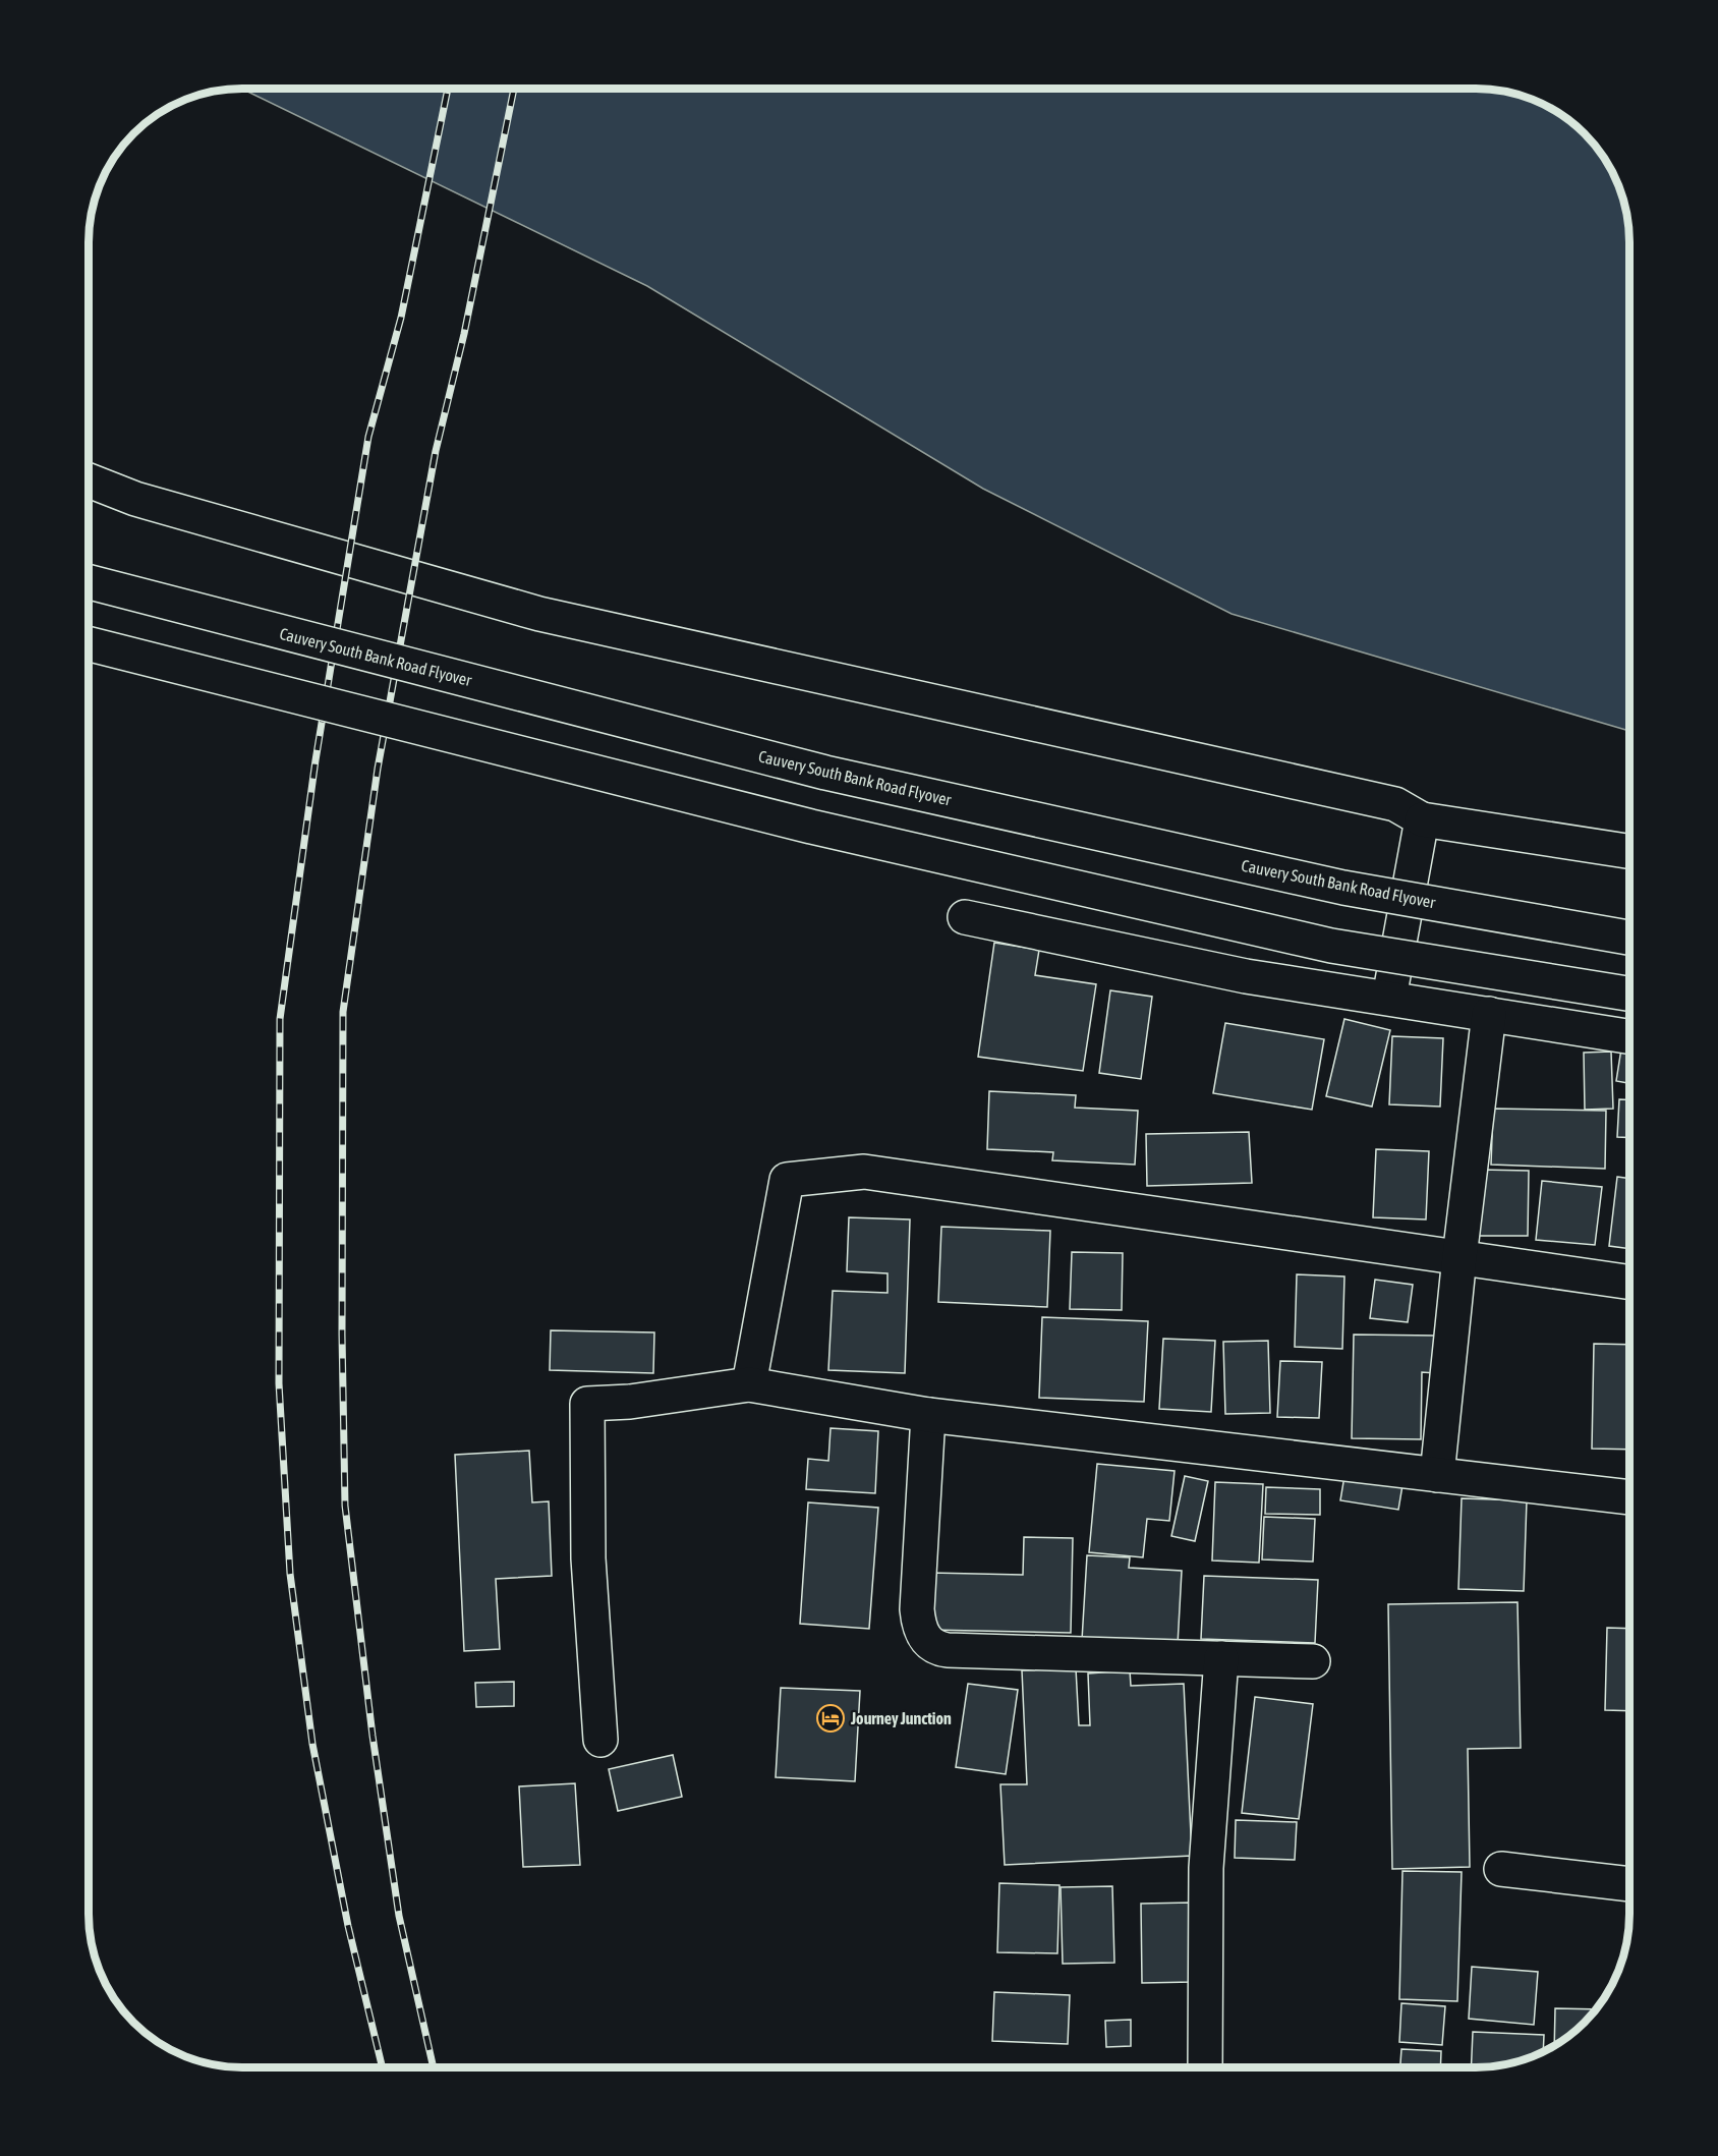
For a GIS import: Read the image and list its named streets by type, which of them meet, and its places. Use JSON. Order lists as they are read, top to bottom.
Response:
{
  "streets": {
    "street": ["Cauvery South Bank Road Flyover"]
  },
  "places": {
    "hotel": ["Journey Junction"]
  }
}
